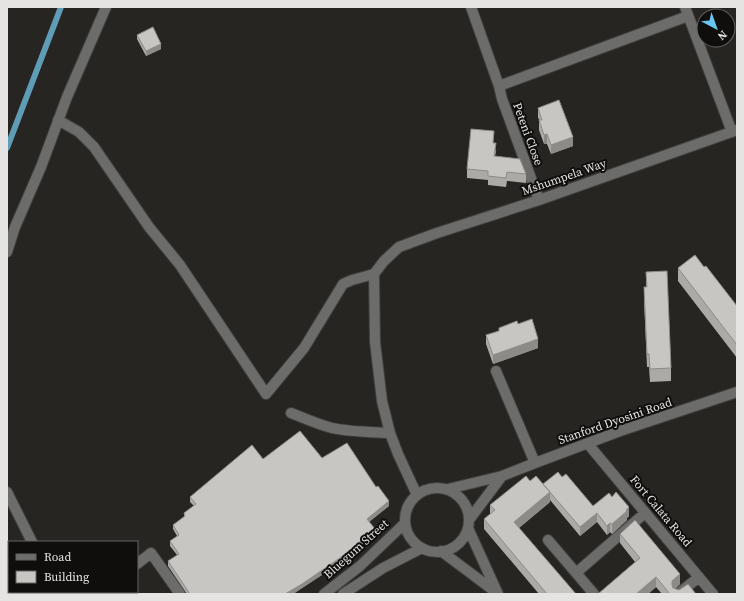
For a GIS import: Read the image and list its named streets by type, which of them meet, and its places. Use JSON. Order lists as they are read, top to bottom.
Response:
{
  "streets": {
    "street": [
      "Peteni Close",
      "Mshumpela Way",
      "Stanford Dyosini Road",
      "Fort Calata Road",
      "Bluegum Street"
    ]
  },
  "crossings": [
    ["Peteni Close", "Mshumpela Way"],
    ["Stanford Dyosini Road", "Fort Calata Road"],
    ["Stanford Dyosini Road", "Bluegum Street"]
  ],
  "legend": ["Road", "Building"],
  "north": "bottom right"
}
